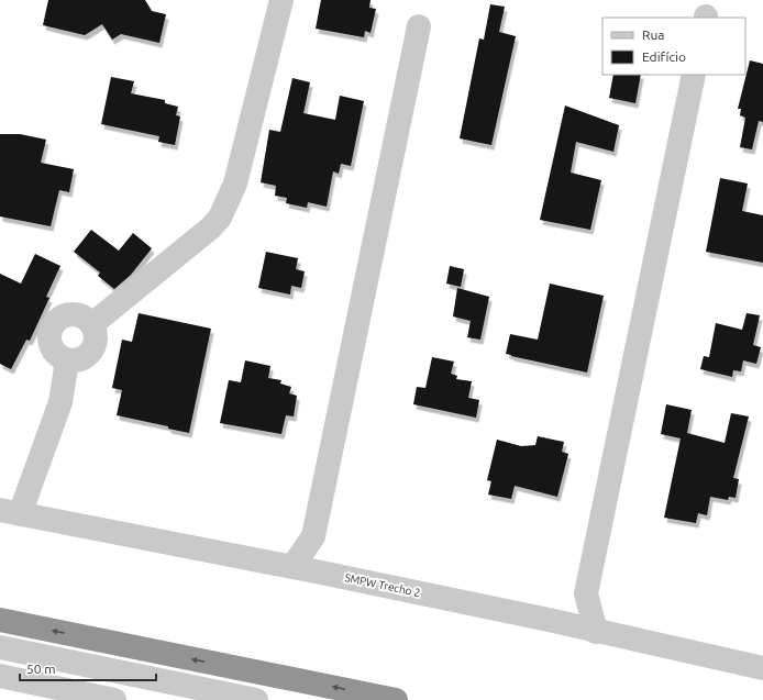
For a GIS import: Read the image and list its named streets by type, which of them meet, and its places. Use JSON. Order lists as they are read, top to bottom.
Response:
{
  "streets": {
    "street": ["SMPW Trecho 2"]
  },
  "legend": ["Rua", "Edifício"],
  "scale_bar": "50 m"
}
